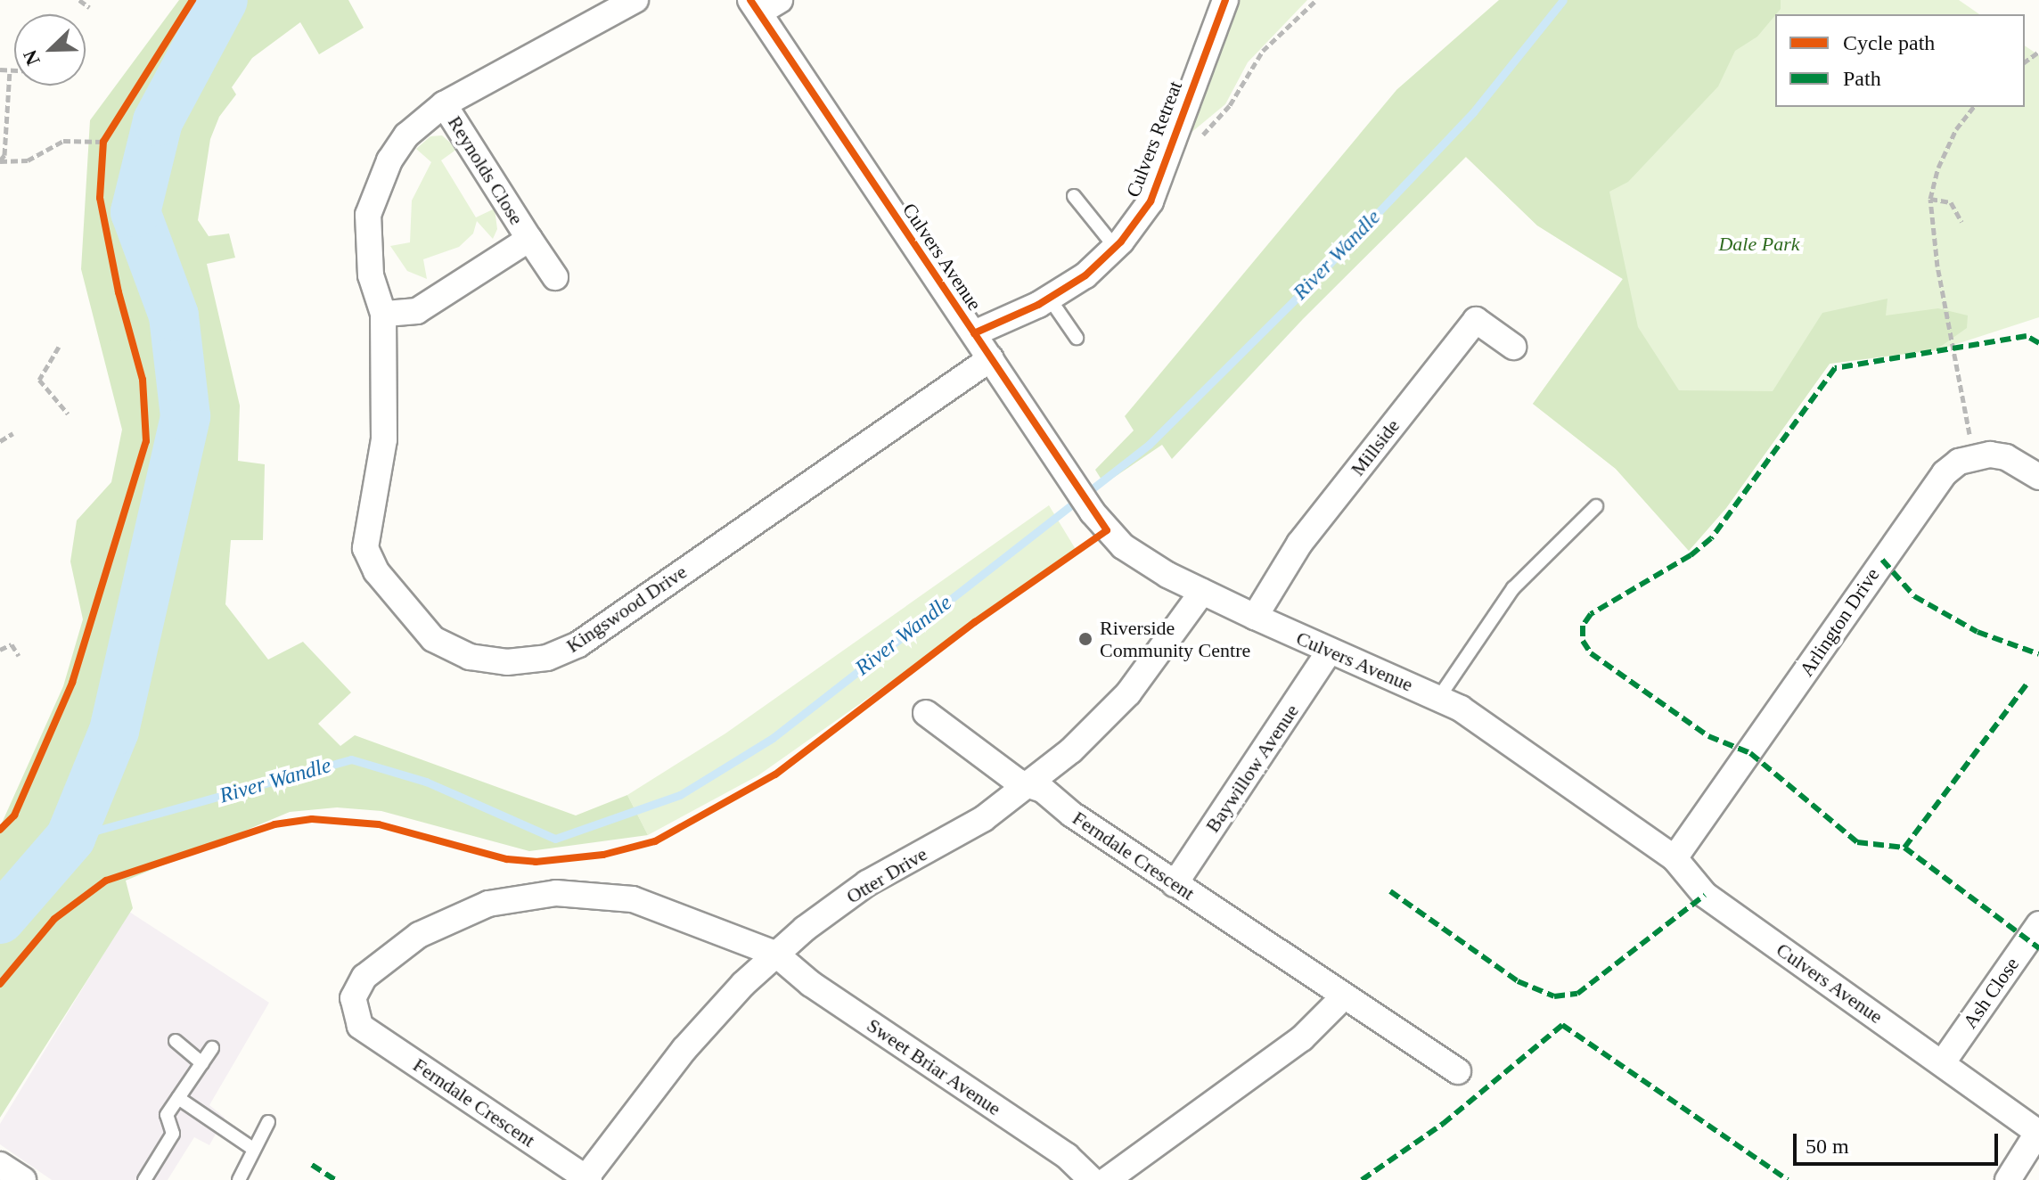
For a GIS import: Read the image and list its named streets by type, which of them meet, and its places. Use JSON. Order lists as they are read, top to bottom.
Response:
{
  "streets": {
    "street": [
      "Culvers Retreat",
      "Reynolds Close",
      "Culvers Avenue",
      "Millside",
      "Kingswood Drive",
      "Arlington Drive",
      "Baywillow Avenue",
      "Ferndale Crescent",
      "Otter Drive",
      "Ash Close",
      "Sweet Briar Avenue"
    ]
  },
  "crossings": [
    ["Culvers Retreat", "Culvers Avenue"],
    ["Reynolds Close", "Kingswood Drive"],
    ["Culvers Avenue", "Millside"],
    ["Culvers Avenue", "Kingswood Drive"],
    ["Culvers Avenue", "Arlington Drive"],
    ["Culvers Avenue", "Baywillow Avenue"],
    ["Culvers Avenue", "Otter Drive"],
    ["Culvers Avenue", "Ash Close"],
    ["Baywillow Avenue", "Ferndale Crescent"],
    ["Ferndale Crescent", "Otter Drive"],
    ["Ferndale Crescent", "Sweet Briar Avenue"],
    ["Otter Drive", "Sweet Briar Avenue"]
  ],
  "water": ["River Wandle"],
  "parks": ["Dale Park"],
  "places": ["Riverside Community Centre"],
  "legend": ["Cycle path", "Path"],
  "scale_bar": "50 m",
  "north": "bottom left"
}
